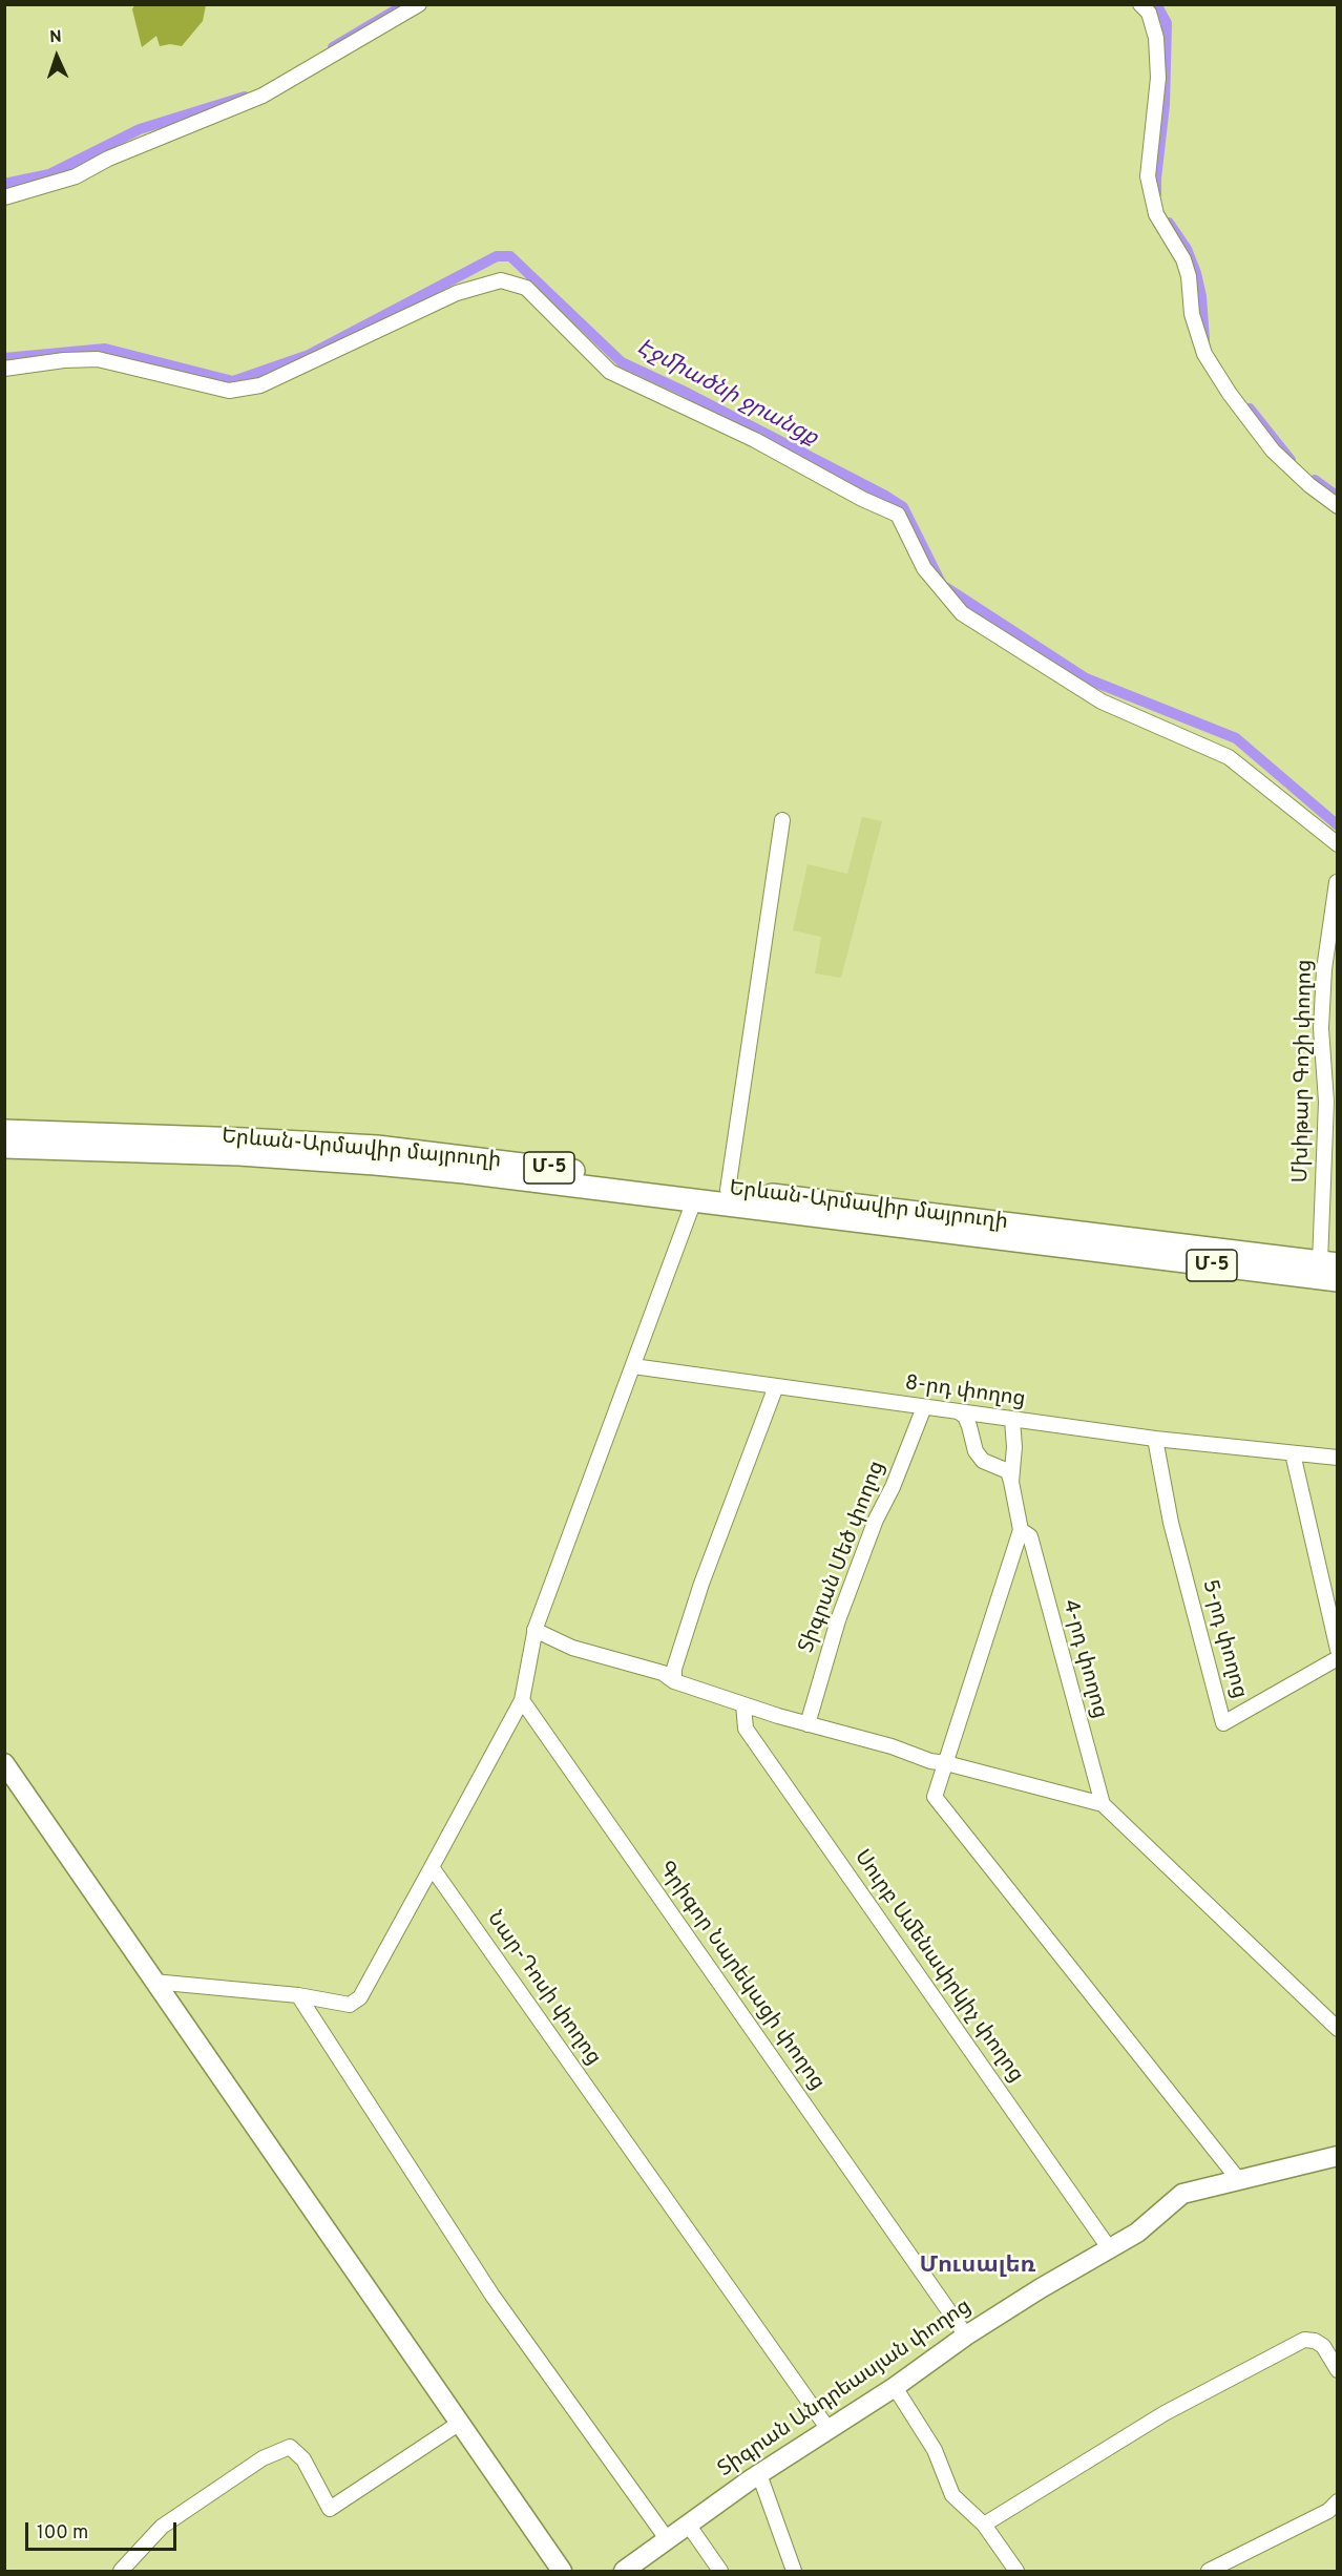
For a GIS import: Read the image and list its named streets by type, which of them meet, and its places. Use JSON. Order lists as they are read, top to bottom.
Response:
{
  "streets": {
    "highway": ["Երևան-Արմավիր մայրուղի", "Մ-5"],
    "main road": ["Տիգրան Անդրեասյան փողոց"],
    "street": [
      "Մխիթար Գոշի փողոց",
      "8-րդ փողոց",
      "Տիգրան Մեծ փողոց",
      "5-րդ փողոց",
      "4-րդ փողոց",
      "Սուրբ Ամենափրկիչ փողոց",
      "Գրիգոր Նարեկացի փողոց",
      "Նար-Դոսի փողոց"
    ]
  },
  "crossings": [
    ["Մխիթար Գոշի փողոց", "Մ-5"],
    ["Երևան-Արմավիր մայրուղի", "Մ-5"],
    ["8-րդ փողոց", "Տիգրան Մեծ փողոց"],
    ["8-րդ փողոց", "5-րդ փողոց"],
    ["Սուրբ Ամենափրկիչ փողոց", "Տիգրան Անդրեասյան փողոց"],
    ["Գրիգոր Նարեկացի փողոց", "Տիգրան Անդրեասյան փողոց"],
    ["Նար-Դոսի փողոց", "Տիգրան Անդրեասյան փողոց"]
  ],
  "districts": ["Մուսալեռ"],
  "water": ["Էջմիածնի ջրանցք"],
  "scale_bar": "100 m",
  "north": "top"
}
